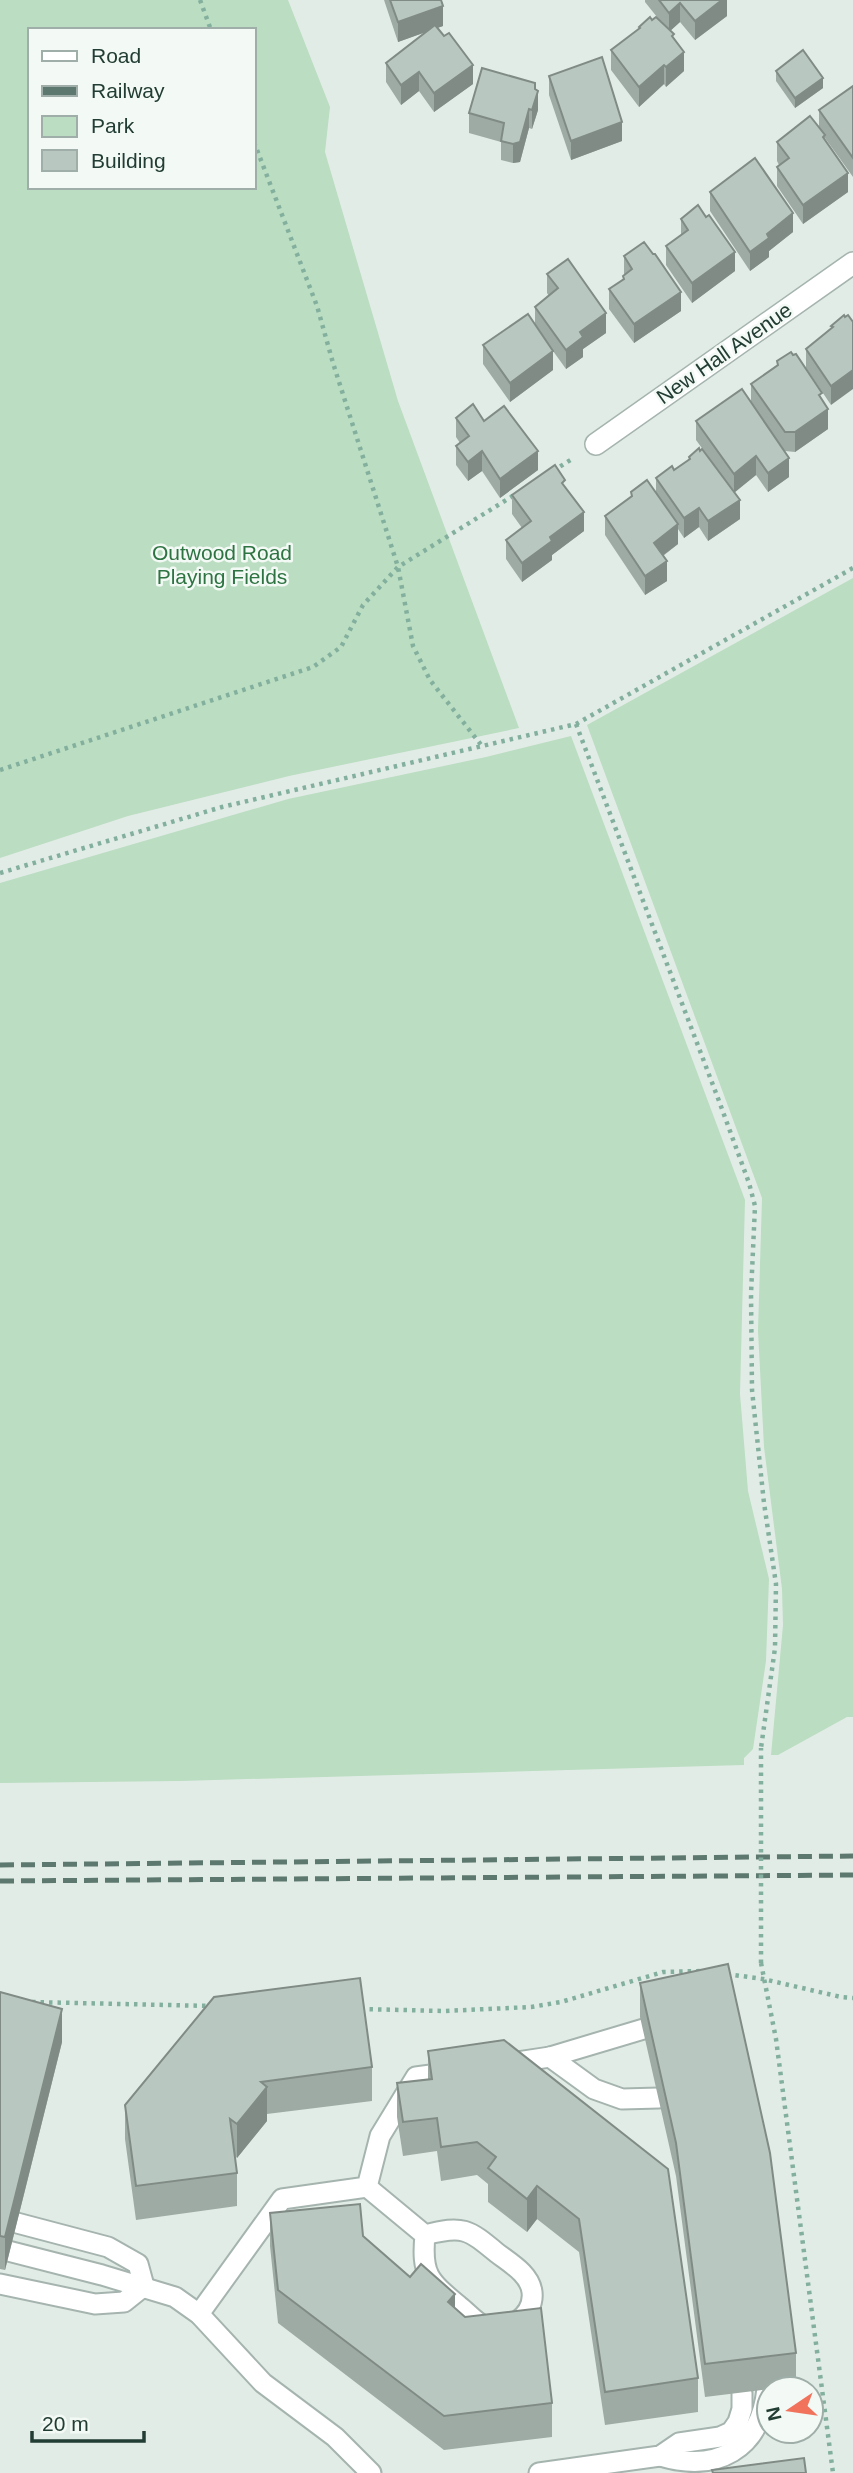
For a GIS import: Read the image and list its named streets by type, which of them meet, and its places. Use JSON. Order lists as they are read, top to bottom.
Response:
{
  "streets": {
    "street": ["New Hall Avenue"]
  },
  "parks": ["Outwood Road Playing Fields"],
  "legend": [
    "Road",
    "Railway",
    "Park",
    "Building"
  ],
  "scale_bar": "20 m",
  "north": "left"
}
